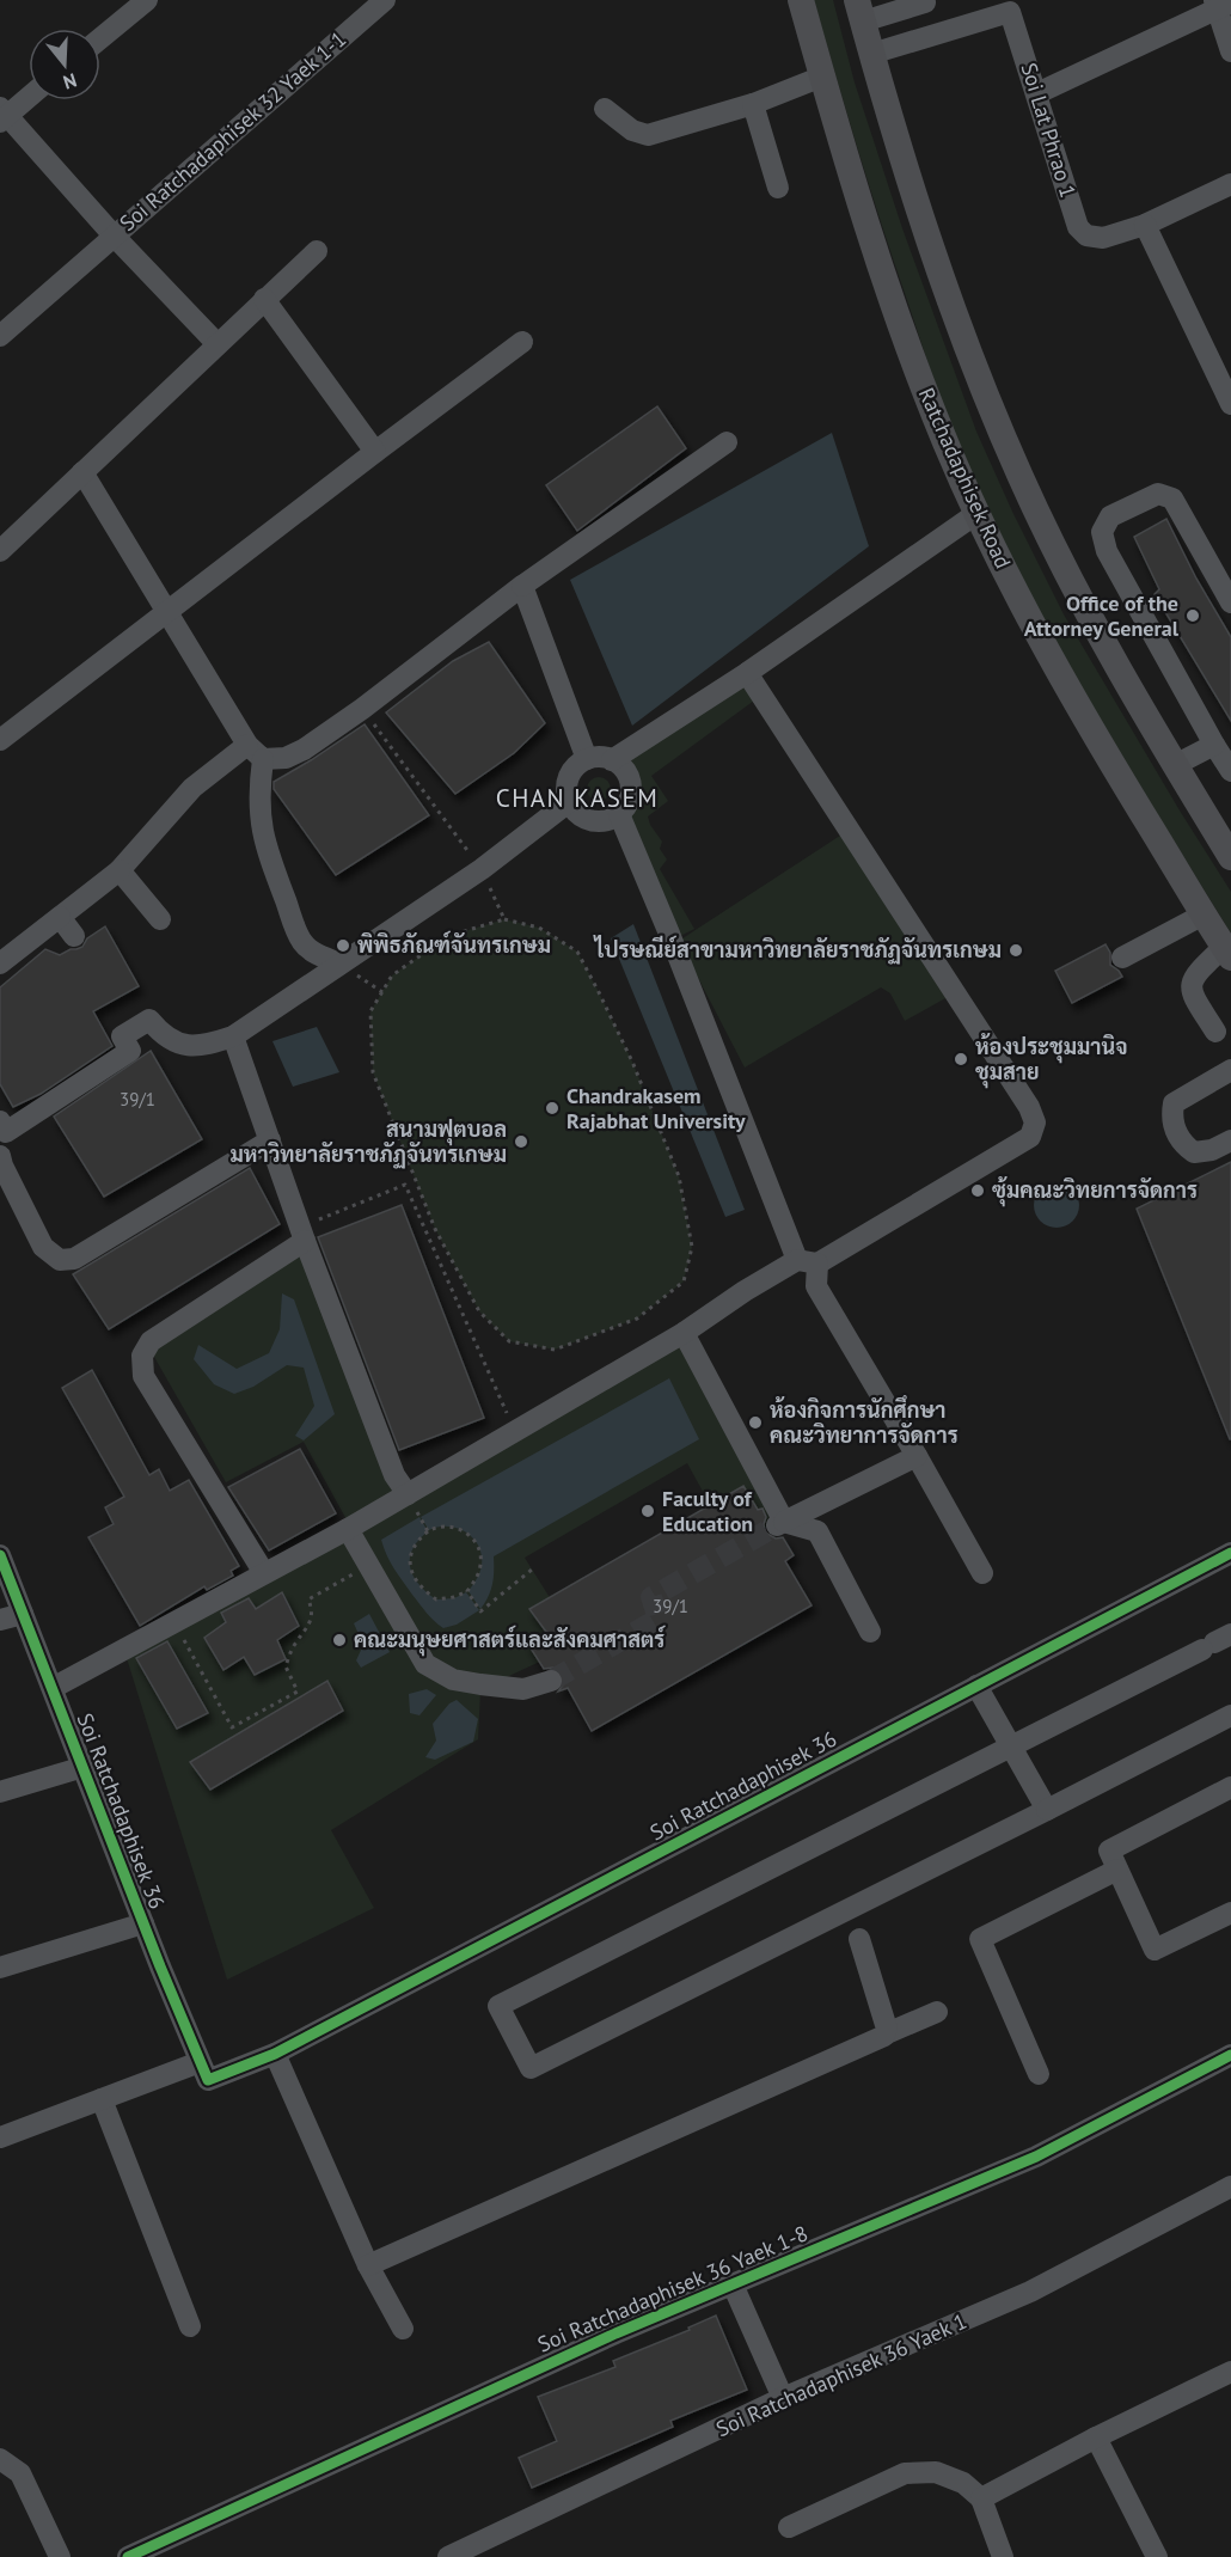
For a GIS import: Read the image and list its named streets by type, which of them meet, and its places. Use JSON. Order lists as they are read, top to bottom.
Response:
{
  "streets": {
    "main road": ["Ratchadaphisek Road"],
    "street": [
      "Soi Lat Phrao 1",
      "Soi Ratchadaphisek 32 Yaek 1-1",
      "Soi Ratchadaphisek 36",
      "Soi Ratchadaphisek 36 Yaek 1-8",
      "Soi Ratchadaphisek 36 Yaek 1"
    ]
  },
  "districts": ["CHAN KASEM"],
  "places": [
    "Office of the Attorney General",
    "พิพิธภัณฑ์จันทรเกษม",
    "ไปรษณีย์สาขามหาวิทยาลัยราชภัฏจันทรเกษม",
    "ห้องประชุมมานิจ ชุมสาย",
    "Chandrakasem Rajabhat University",
    "สนามฟุตบอล มหาวิทยาลัยราชภัฏจันทรเกษม",
    "ซุ้มคณะวิทยการจัดการ",
    "ห้องกิจการนักศึกษา คณะวิทยาการจัดการ",
    "Faculty of Education",
    "คณะมนุษยศาสตร์และสังคมศาสตร์"
  ],
  "house_numbers": ["39/1", "39/1"],
  "north": "bottom"
}
